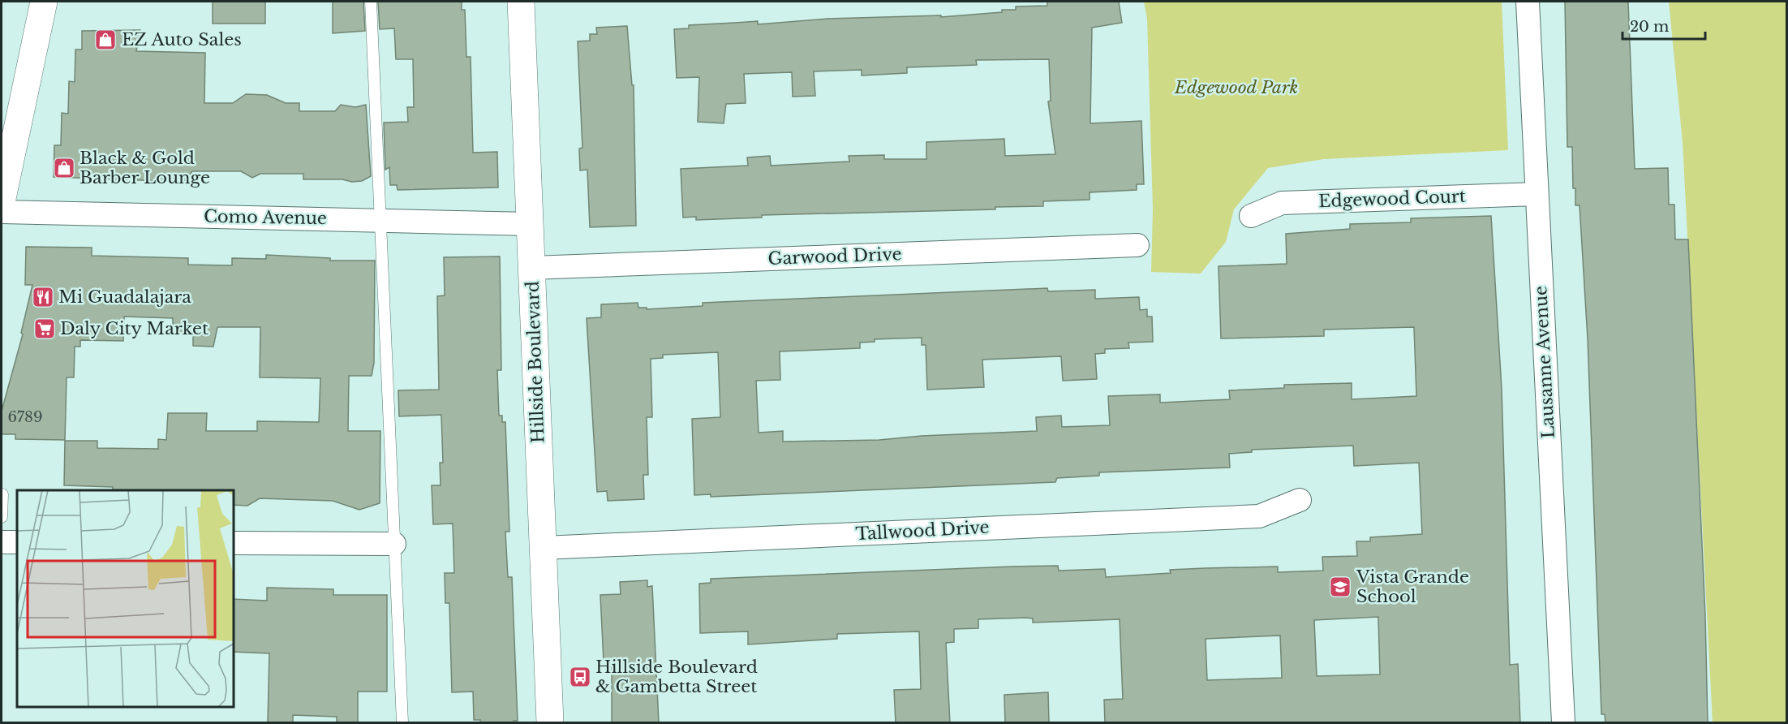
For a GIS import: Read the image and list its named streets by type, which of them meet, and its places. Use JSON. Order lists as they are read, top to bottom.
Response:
{
  "streets": {
    "main road": ["Hillside Boulevard"],
    "street": [
      "Edgewood Court",
      "Como Avenue",
      "Garwood Drive",
      "Lausanne Avenue",
      "Tallwood Drive"
    ]
  },
  "crossings": [
    ["Edgewood Court", "Lausanne Avenue"],
    ["Como Avenue", "Hillside Boulevard"],
    ["Garwood Drive", "Hillside Boulevard"],
    ["Hillside Boulevard", "Tallwood Drive"]
  ],
  "parks": ["Edgewood Park"],
  "places": {
    "shop": ["EZ Auto Sales", "Black & Gold Barber Lounge"],
    "restaurant": ["Mi Guadalajara"],
    "supermarket": ["Daly City Market"],
    "school or university": ["Vista Grande School"],
    "bus stop": ["Hillside Boulevard & Gambetta Street"]
  },
  "house_numbers": ["6789"],
  "scale_bar": "20 m"
}
